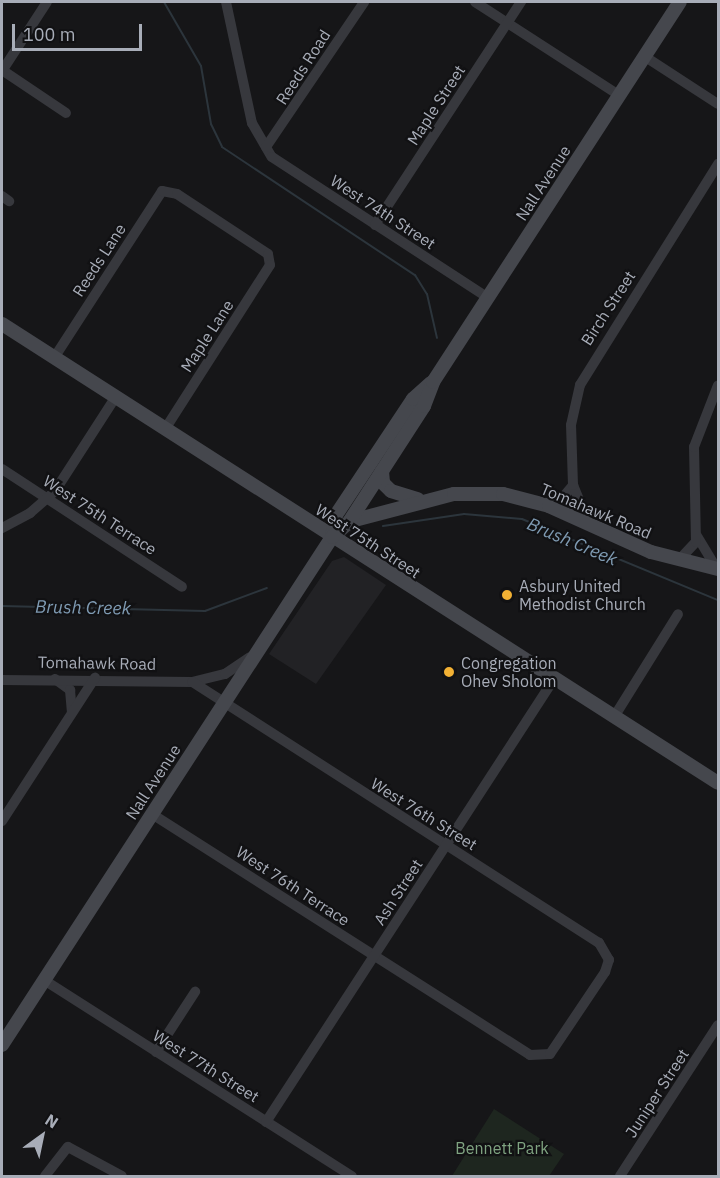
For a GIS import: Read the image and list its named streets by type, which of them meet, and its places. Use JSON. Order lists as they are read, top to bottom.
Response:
{
  "streets": {
    "main road": ["Nall Avenue", "Tomahawk Road", "West 75th Street"],
    "street": [
      "Reeds Road",
      "Maple Street",
      "West 74th Street",
      "Reeds Lane",
      "Birch Street",
      "Maple Lane",
      "West 75th Terrace",
      "West 76th Street",
      "West 76th Terrace",
      "Ash Street",
      "West 77th Street",
      "Juniper Street"
    ]
  },
  "crossings": [
    ["Reeds Road", "West 74th Street"],
    ["Maple Street", "West 74th Street"],
    ["Nall Avenue", "West 74th Street"],
    ["Nall Avenue", "Tomahawk Road"],
    ["Nall Avenue", "West 75th Street"],
    ["Nall Avenue", "West 76th Street"],
    ["Nall Avenue", "West 76th Terrace"],
    ["Nall Avenue", "West 77th Street"],
    ["Reeds Lane", "Maple Lane"],
    ["Reeds Lane", "West 75th Street"],
    ["Birch Street", "Tomahawk Road"],
    ["Maple Lane", "West 75th Street"],
    ["West 75th Street", "Ash Street"],
    ["West 76th Street", "West 76th Terrace"],
    ["West 76th Street", "Ash Street"],
    ["West 76th Terrace", "Ash Street"],
    ["Ash Street", "West 77th Street"]
  ],
  "water": ["Brush Creek"],
  "parks": ["Bennett Park"],
  "places": ["Asbury United Methodist Church", "Congregation Ohev Sholom"],
  "scale_bar": "100 m",
  "north": "top right"
}
